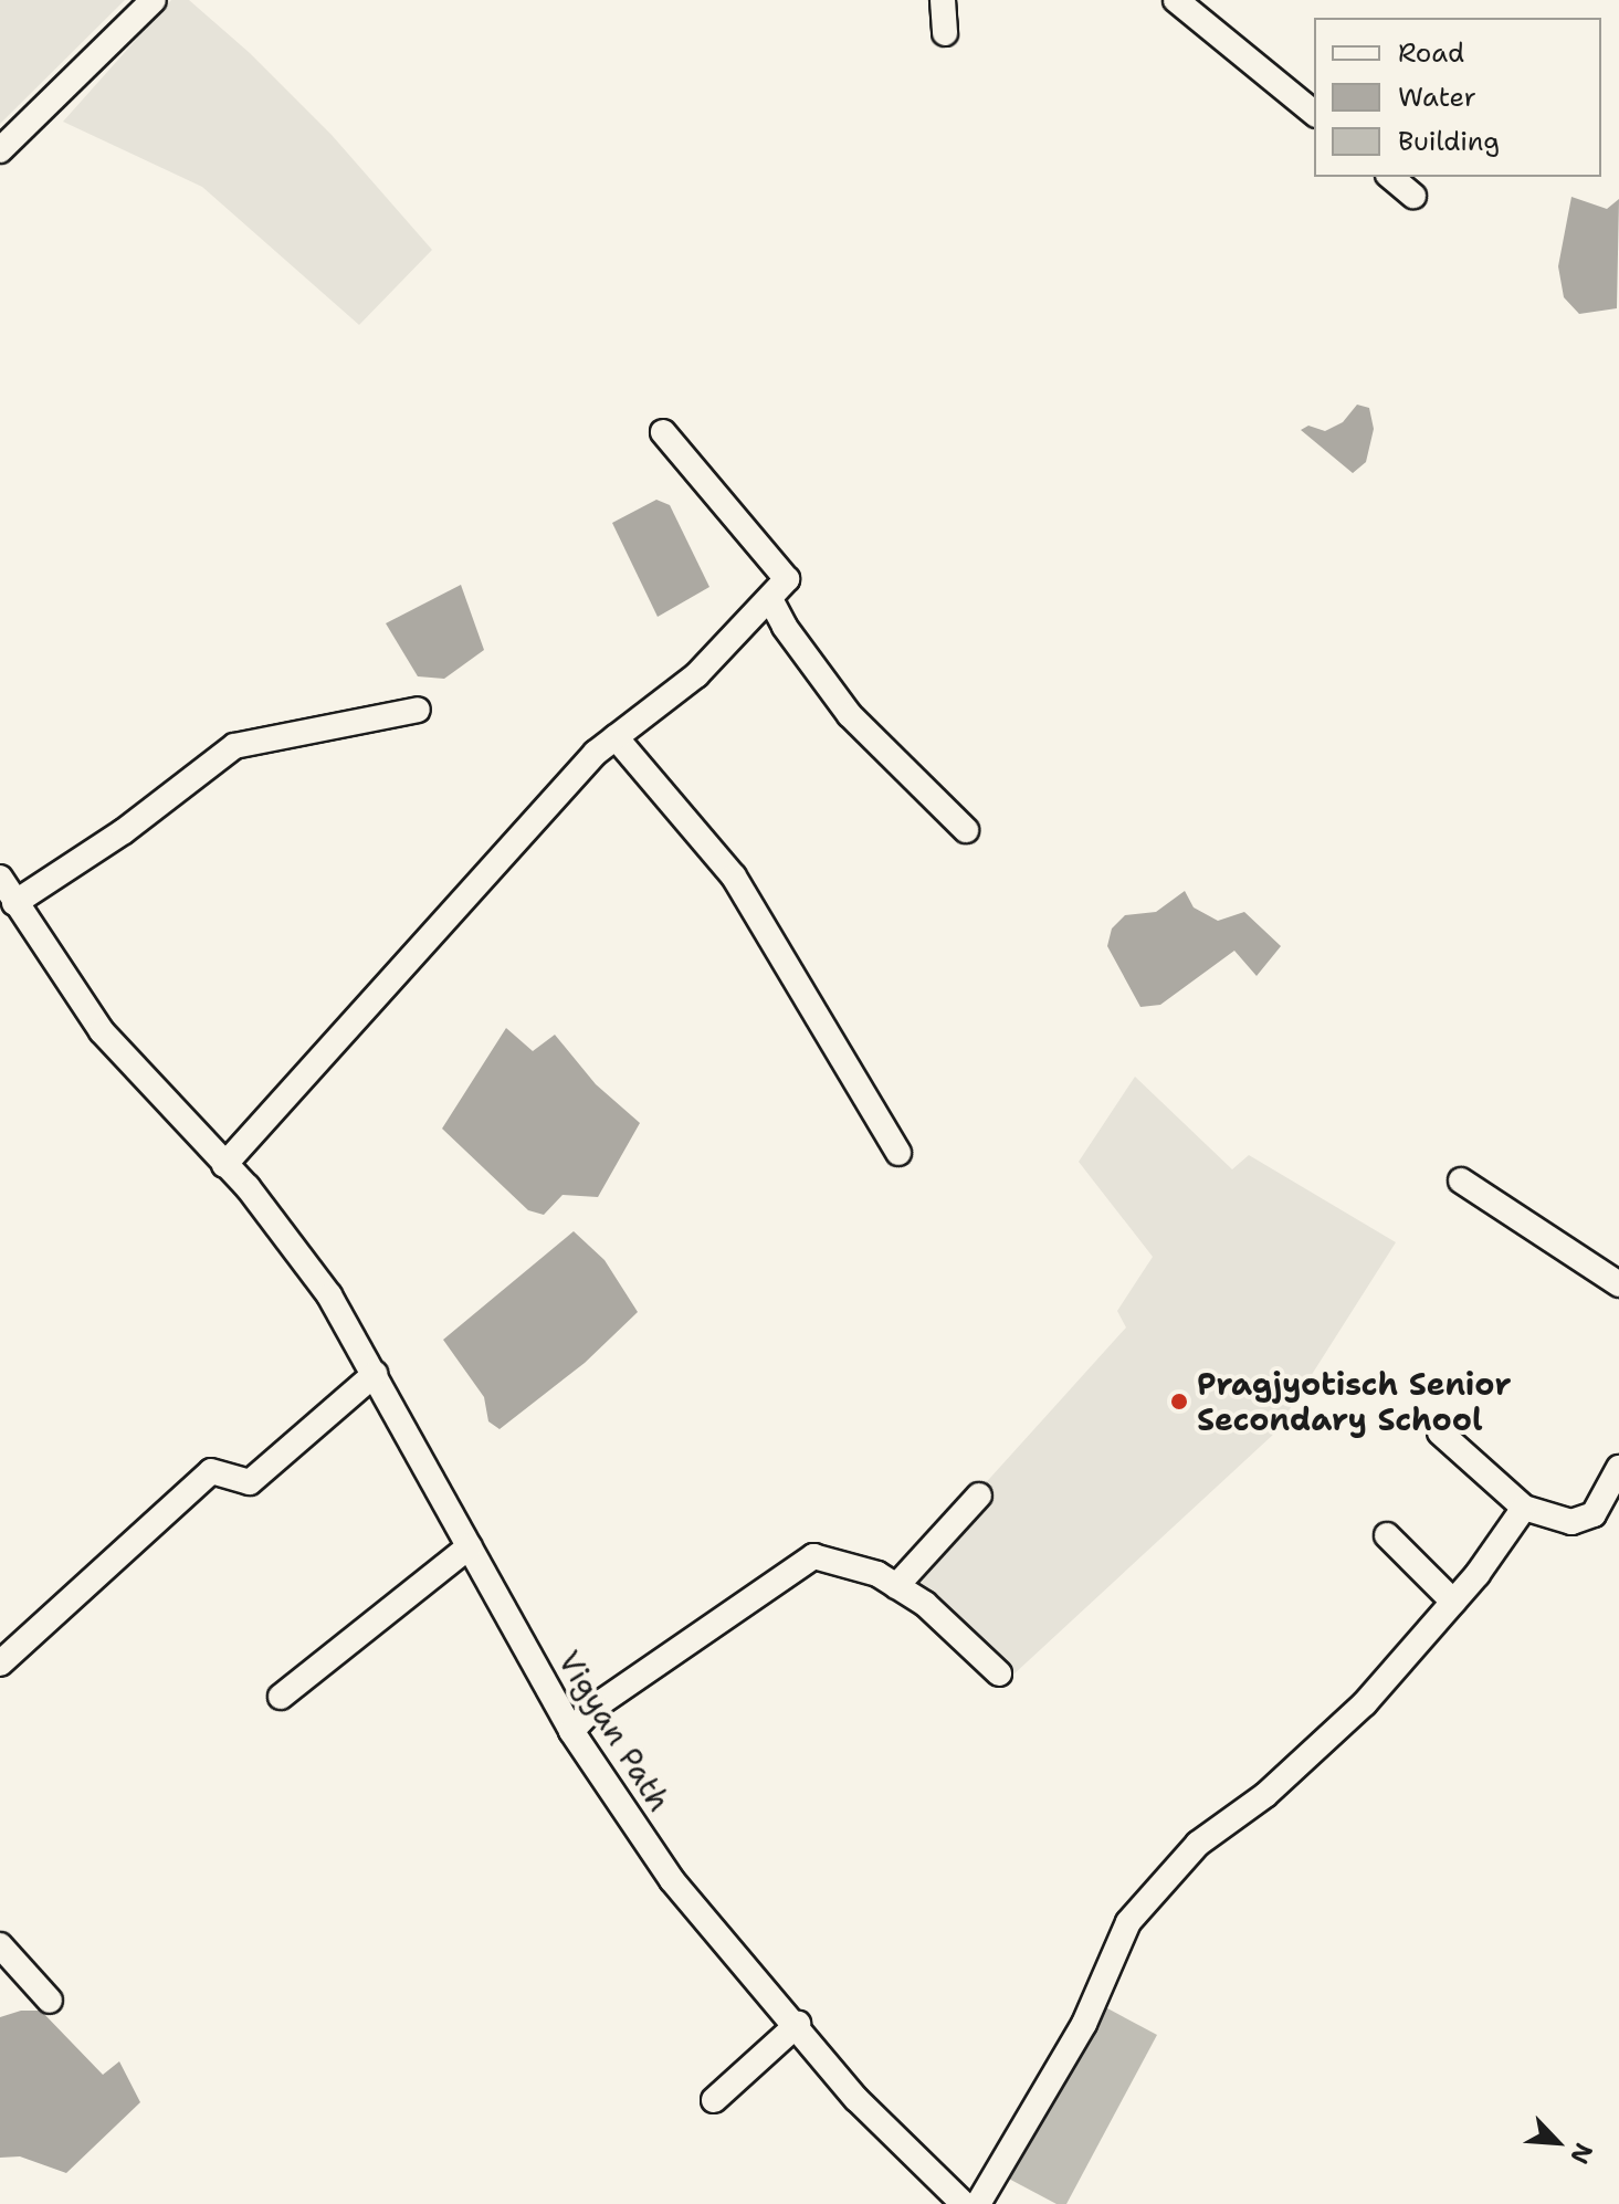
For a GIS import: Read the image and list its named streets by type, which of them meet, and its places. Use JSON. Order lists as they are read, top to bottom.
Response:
{
  "streets": {
    "street": ["Vigyan Path"]
  },
  "places": ["Pragjyotisch Senior Secondary School"],
  "legend": ["Road", "Water", "Building"],
  "north": "bottom right"
}
